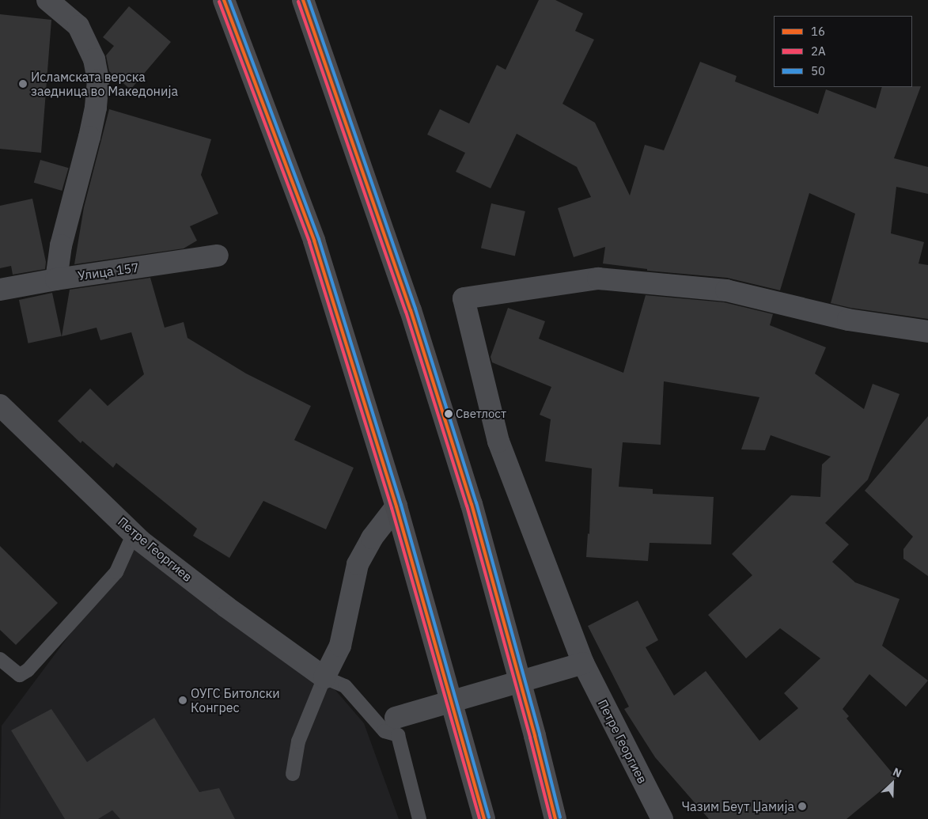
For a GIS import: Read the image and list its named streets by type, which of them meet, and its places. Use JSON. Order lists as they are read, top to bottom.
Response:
{
  "streets": {
    "street": ["Улица 157", "Петре Георгиев"]
  },
  "places": [
    "Исламската верска заедница во Македонија",
    "Светлост",
    "ОУГС Битолски Конгрес",
    "Чазим Беут Џамија"
  ],
  "lines": ["transit line 16", "transit line 50", "transit line 2A"],
  "legend": ["16", "2A", "50"],
  "north": "top right"
}
